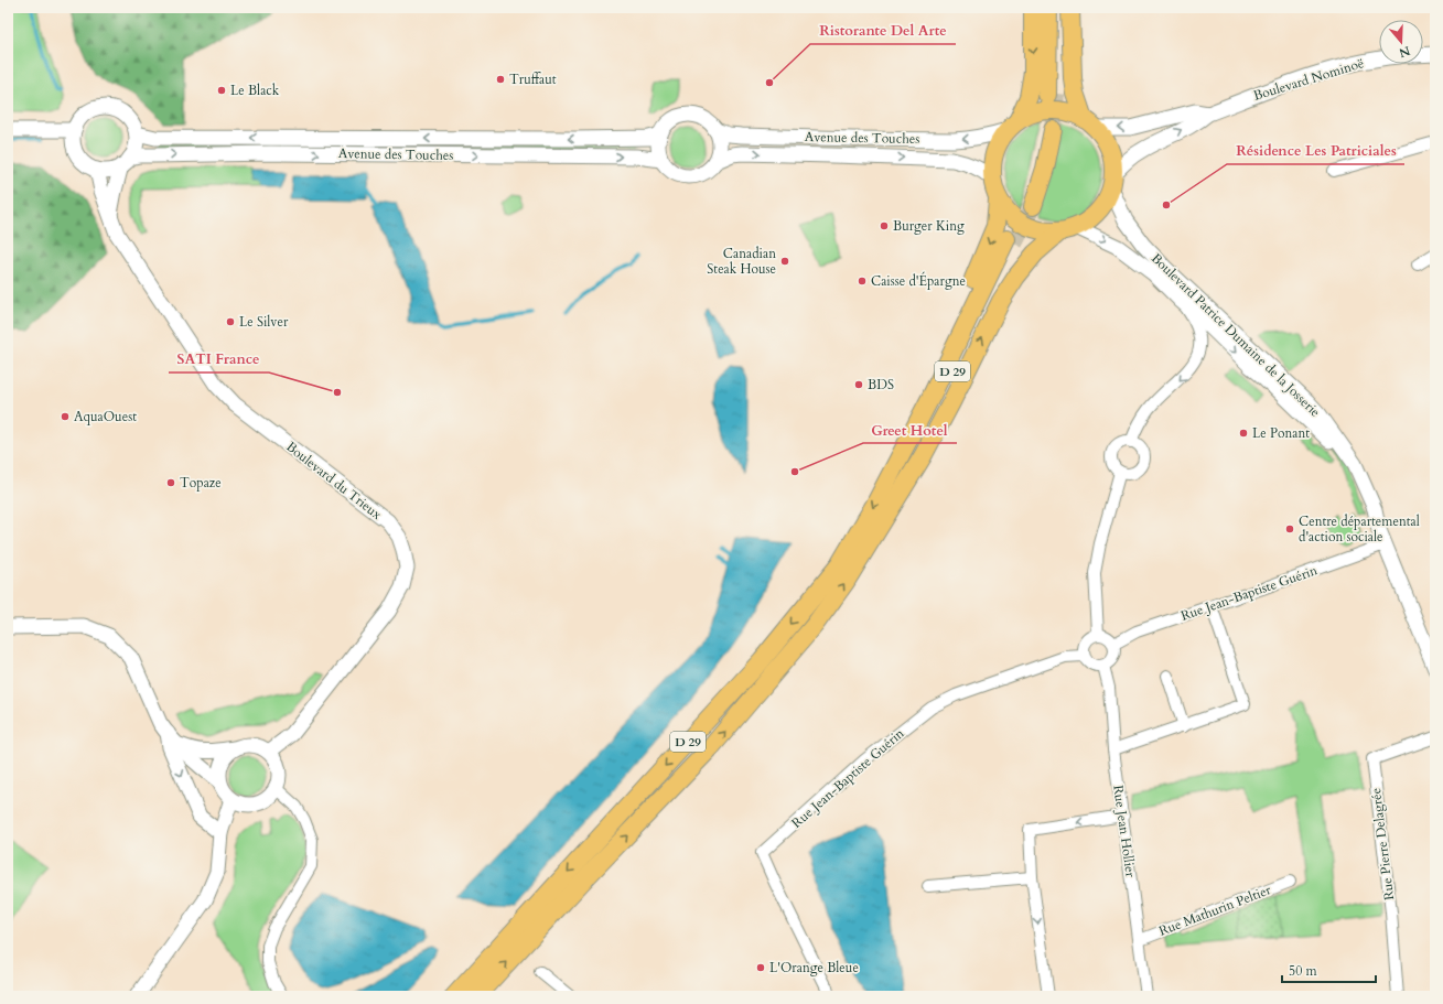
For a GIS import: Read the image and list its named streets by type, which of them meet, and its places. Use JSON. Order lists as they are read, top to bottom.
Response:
{
  "streets": {
    "main road": ["D 29"],
    "street": [
      "Boulevard Nominoë",
      "Avenue des Touches",
      "Boulevard Patrice Dumaine de la Josserie",
      "Boulevard du Trieux",
      "Rue Jean-Baptiste Guérin",
      "Rue Jean Hollier",
      "Rue Pierre Delagrée",
      "Rue Mathurin Peltier"
    ]
  },
  "crossings": [
    ["Avenue des Touches", "Boulevard Patrice Dumaine de la Josserie"],
    ["Avenue des Touches", "Boulevard du Trieux"],
    ["Boulevard Patrice Dumaine de la Josserie", "Rue Jean-Baptiste Guérin"],
    ["Rue Jean-Baptiste Guérin", "Rue Jean Hollier"],
    ["Rue Jean Hollier", "Rue Mathurin Peltier"]
  ],
  "places": [
    "Truffaut",
    "Ristorante Del Arte",
    "Le Black",
    "Résidence Les Patriciales",
    "Burger King",
    "Canadian Steak House",
    "Caisse d'Épargne",
    "Le Silver",
    "BDS",
    "SATI France",
    "AquaOuest",
    "Le Ponant",
    "Greet Hotel",
    "Topaze",
    "Centre départemental d'action sociale",
    "L'Orange Bleue"
  ],
  "scale_bar": "50 m",
  "north": "bottom"
}
